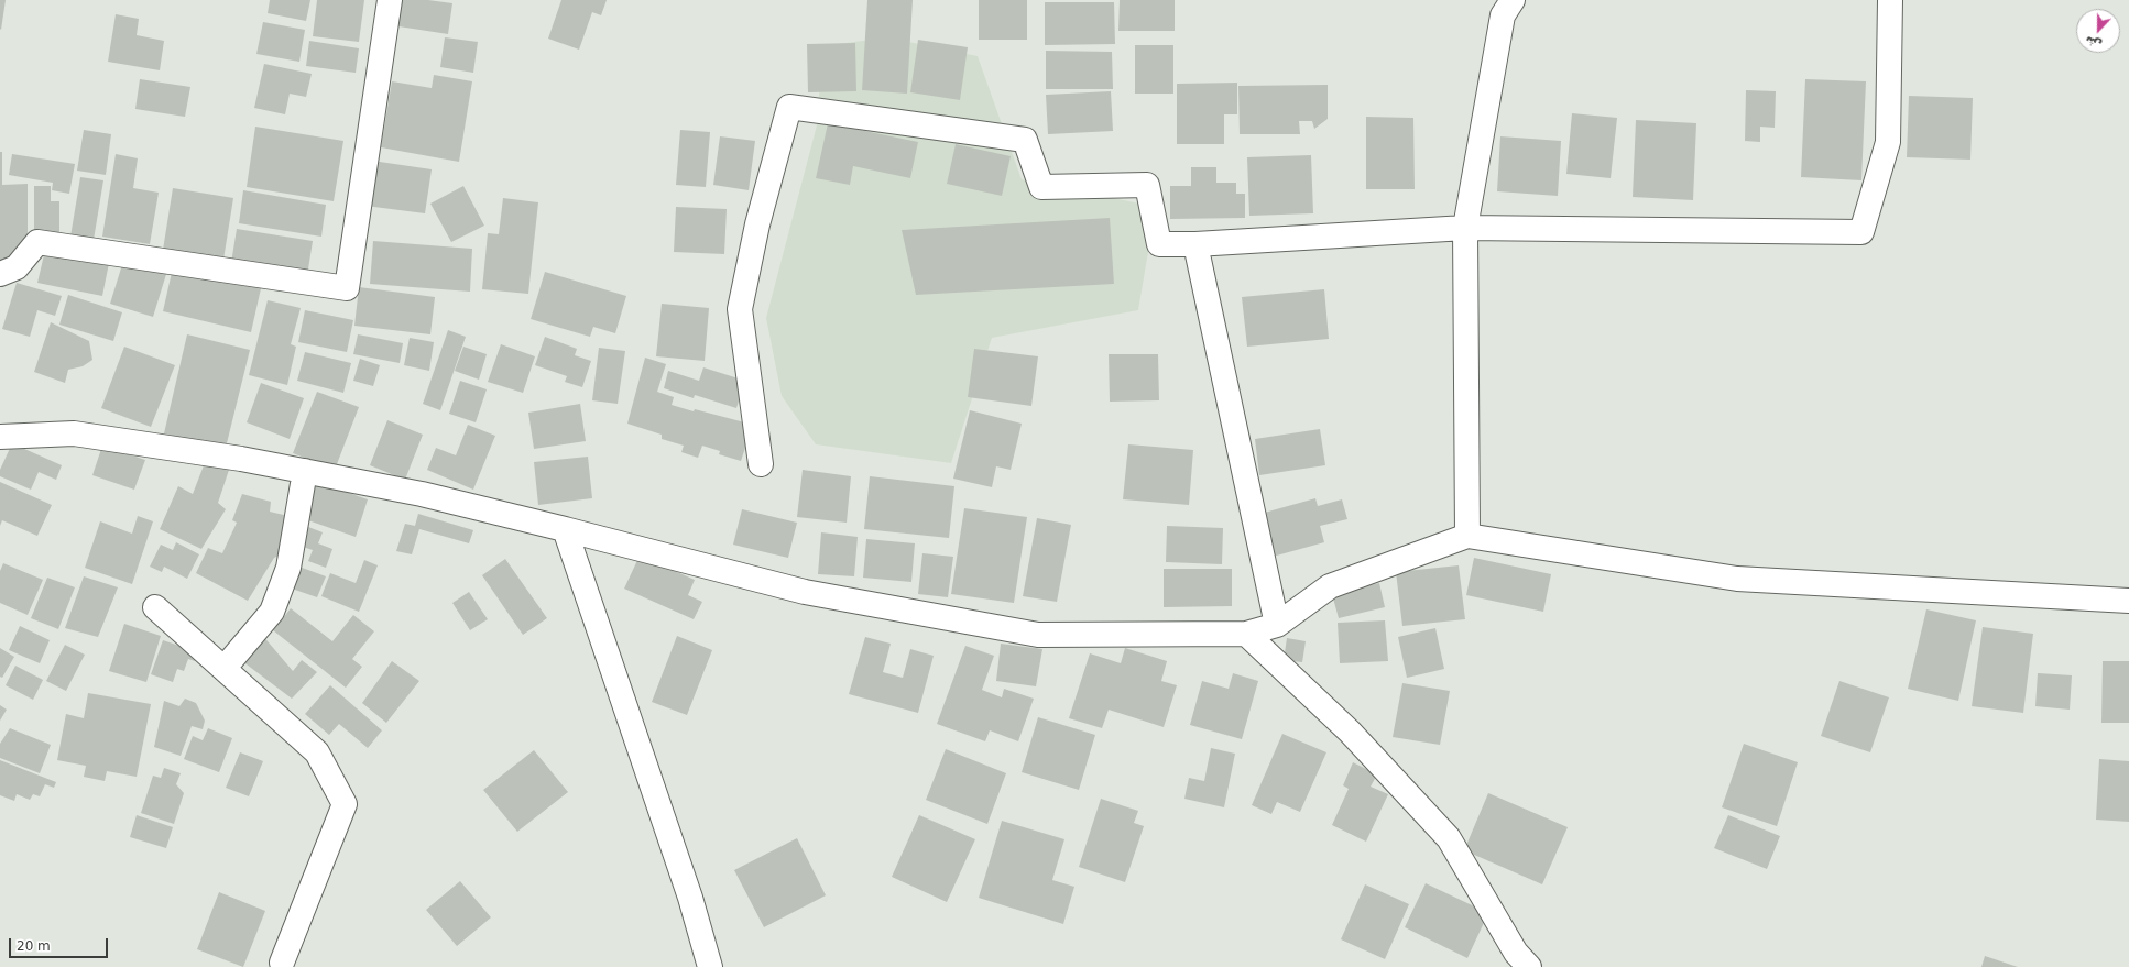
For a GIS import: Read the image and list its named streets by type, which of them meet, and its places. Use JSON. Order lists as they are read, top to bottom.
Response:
{
  "scale_bar": "20 m",
  "north": "bottom"
}
